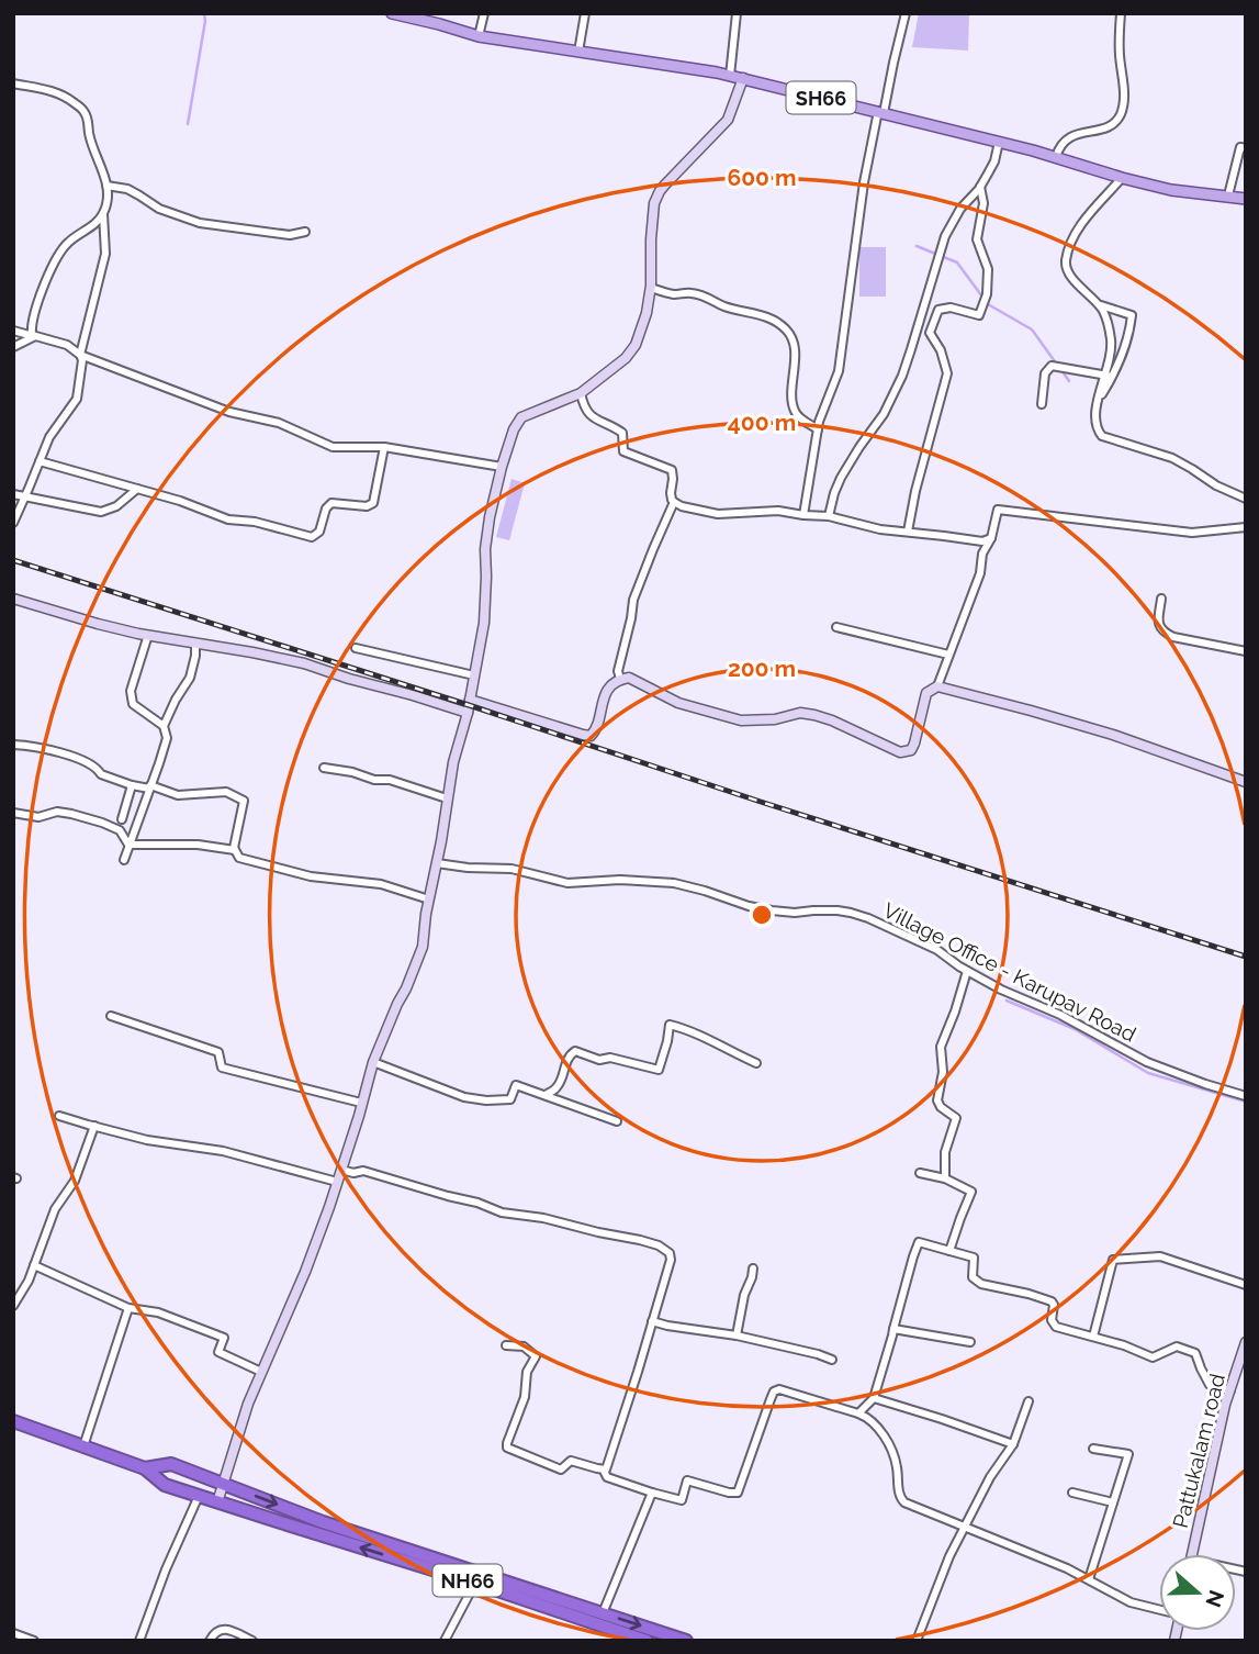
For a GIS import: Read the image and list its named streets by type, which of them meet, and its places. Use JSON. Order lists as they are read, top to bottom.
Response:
{
  "streets": {
    "highway": ["NH66"],
    "main road": ["SH66"],
    "street": ["Village Office - Karupav Road", "Pattukalam road"]
  },
  "north": "right",
  "rings": ["600 m", "400 m", "200 m"]
}
